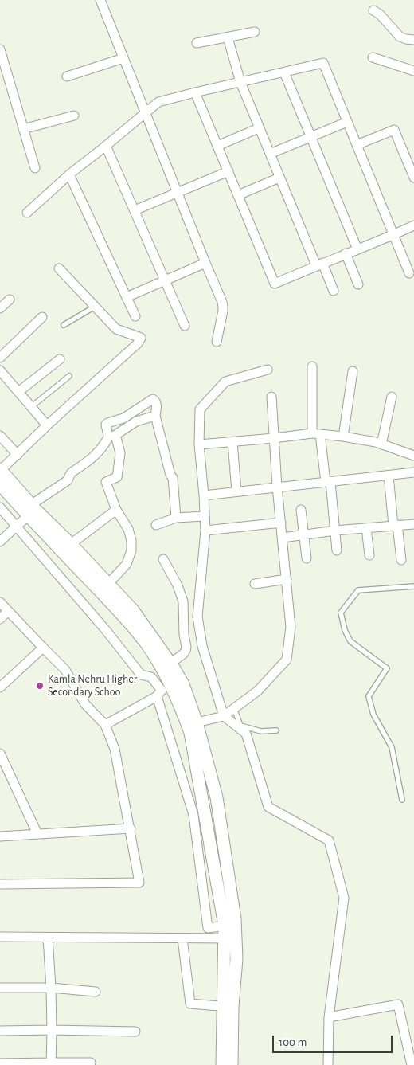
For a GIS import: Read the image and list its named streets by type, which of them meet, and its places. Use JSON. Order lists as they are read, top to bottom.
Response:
{
  "places": ["Kamla Nehru Higher Secondary Schoo"],
  "scale_bar": "100 m"
}
